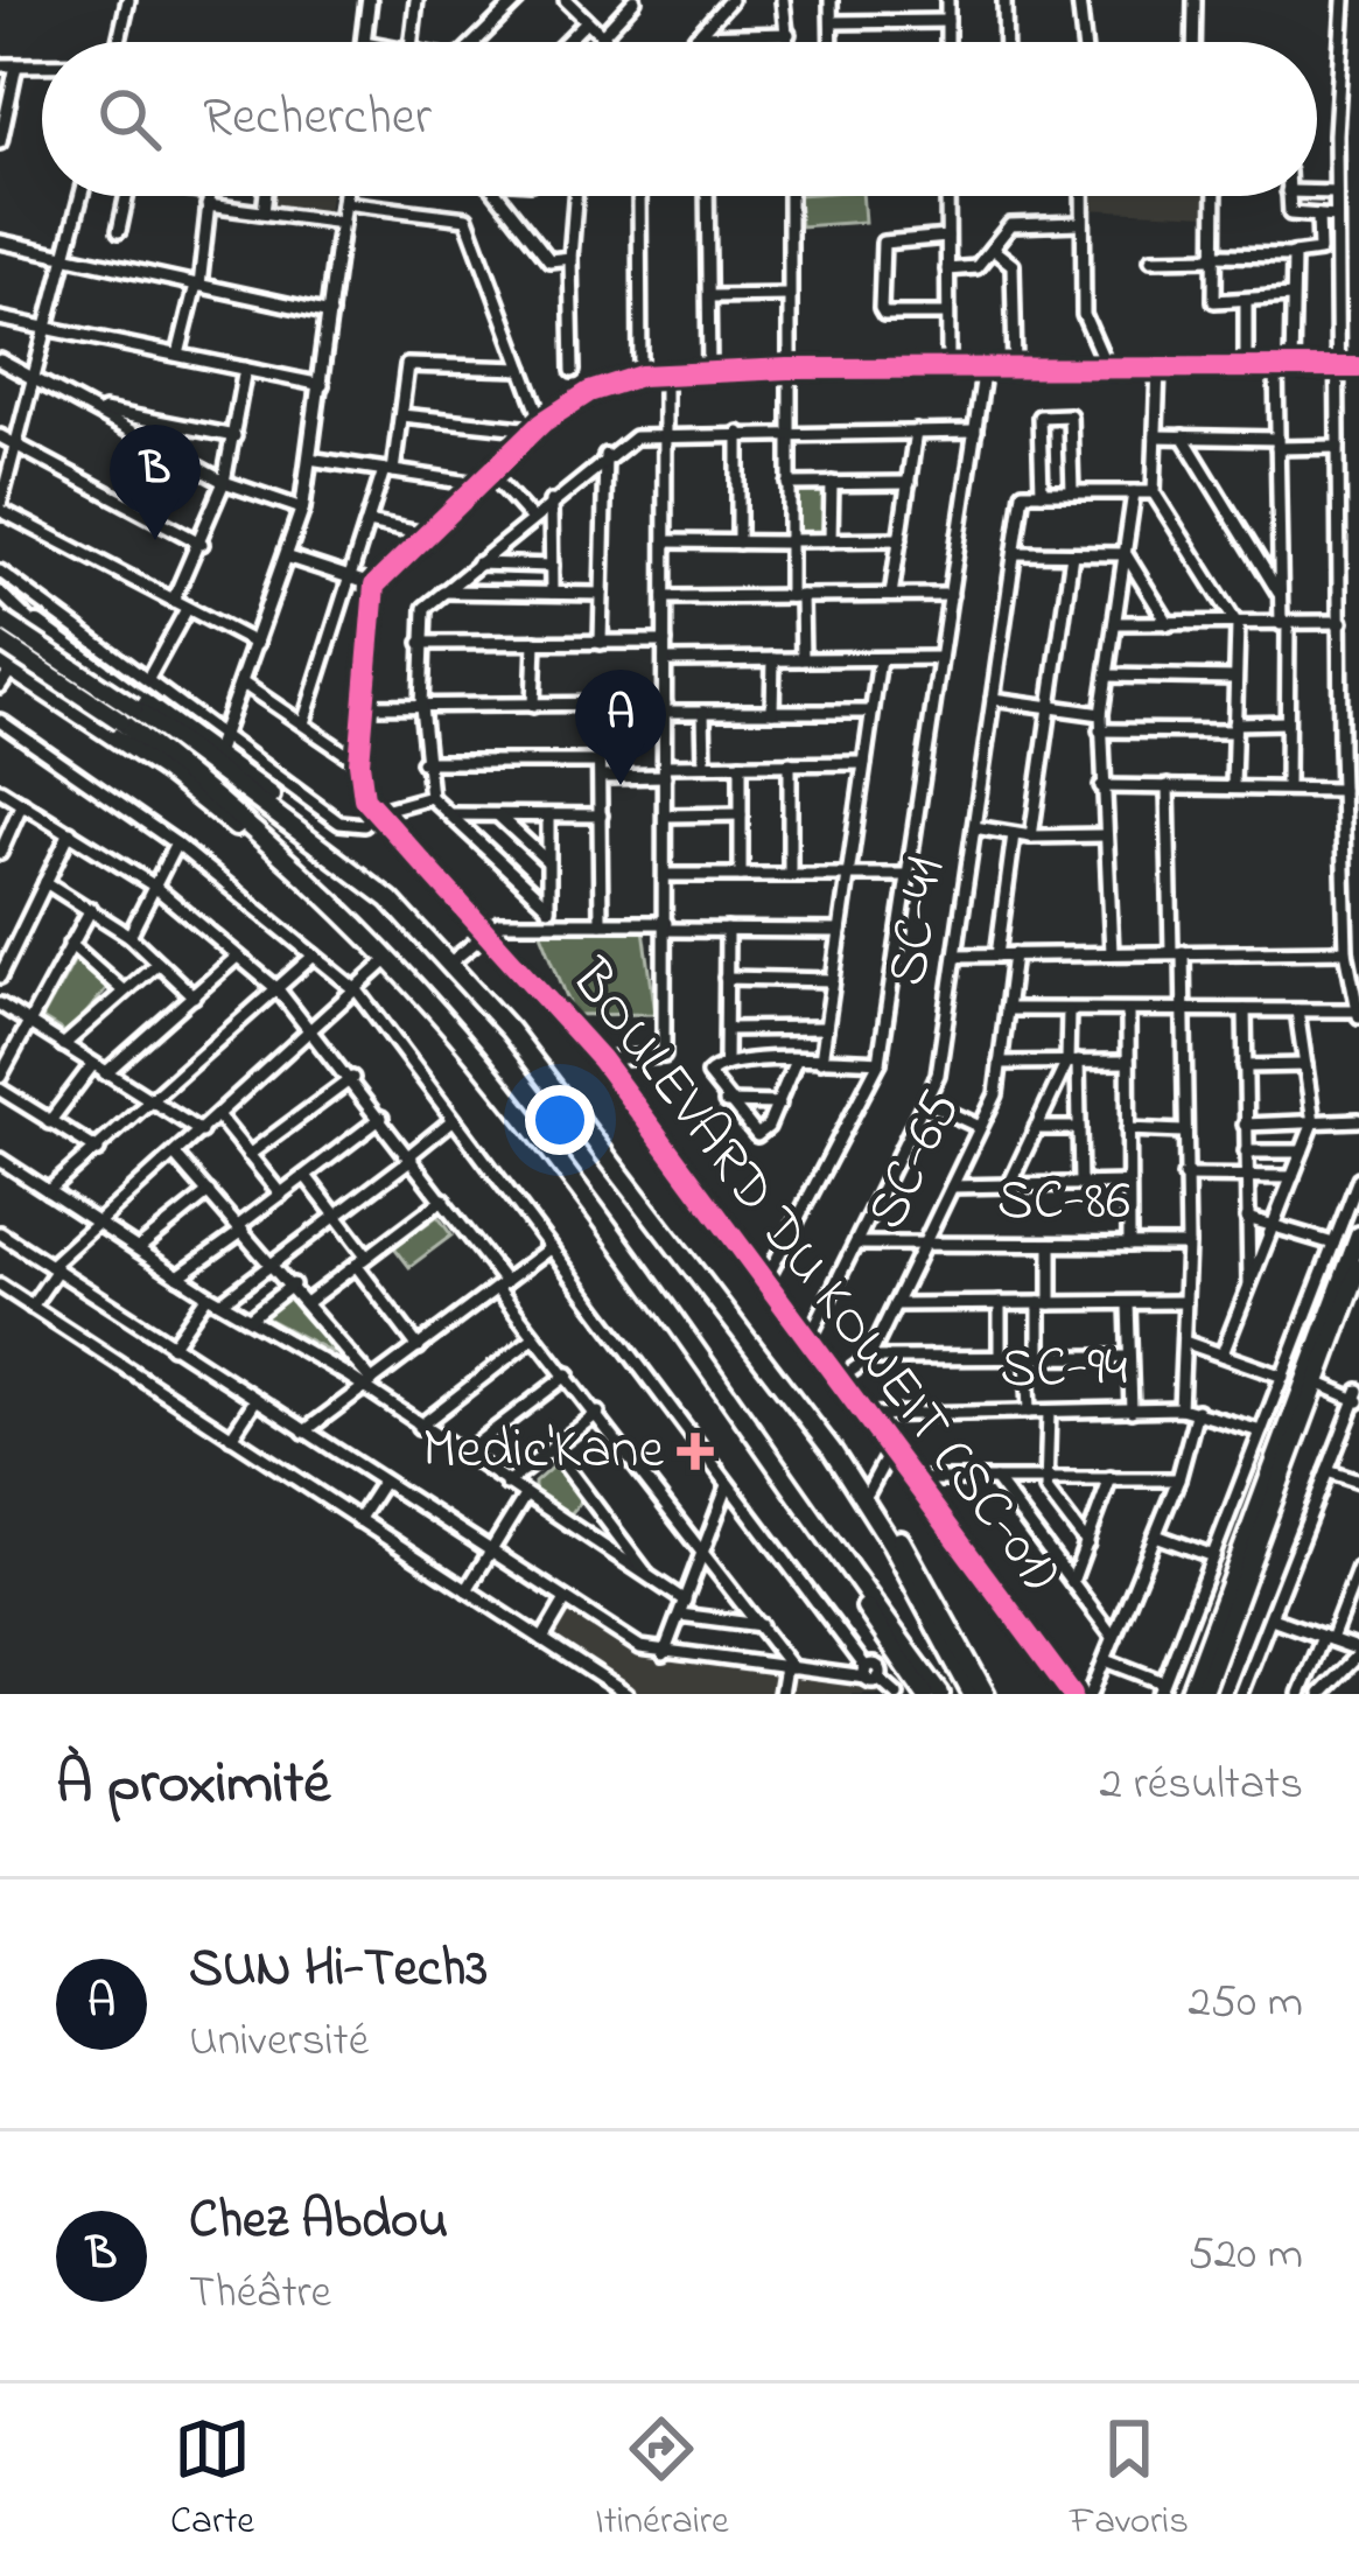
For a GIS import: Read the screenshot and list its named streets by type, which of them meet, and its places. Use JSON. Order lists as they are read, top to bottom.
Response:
{
  "streets": {
    "street": [
      "SC-41",
      "SC-65",
      "SC-86",
      "BOULEVARD DU KOWEIT (SC-01)",
      "SC-94"
    ]
  },
  "crossings": [
    ["SC-41", "SC-86"],
    ["SC-41", "BOULEVARD DU KOWEIT (SC-01)"],
    ["SC-65", "SC-86"],
    ["SC-65", "BOULEVARD DU KOWEIT (SC-01)"],
    ["BOULEVARD DU KOWEIT (SC-01)", "SC-94"]
  ],
  "places": {
    "health": ["Medic'Kane"]
  },
  "page": {
    "search": "Rechercher",
    "pins": ["B", "A"],
    "heading": ["À proximité", "2 résultats"],
    "list": [
      {
        "mark": "A",
        "name": "SUN Hi-Tech3",
        "note": "Université",
        "value": "250 m"
      },
      {
        "mark": "B",
        "name": "Chez Abdou",
        "note": "Théâtre",
        "value": "520 m"
      }
    ],
    "nav": ["Carte", "Itinéraire", "Favoris"]
  }
}
